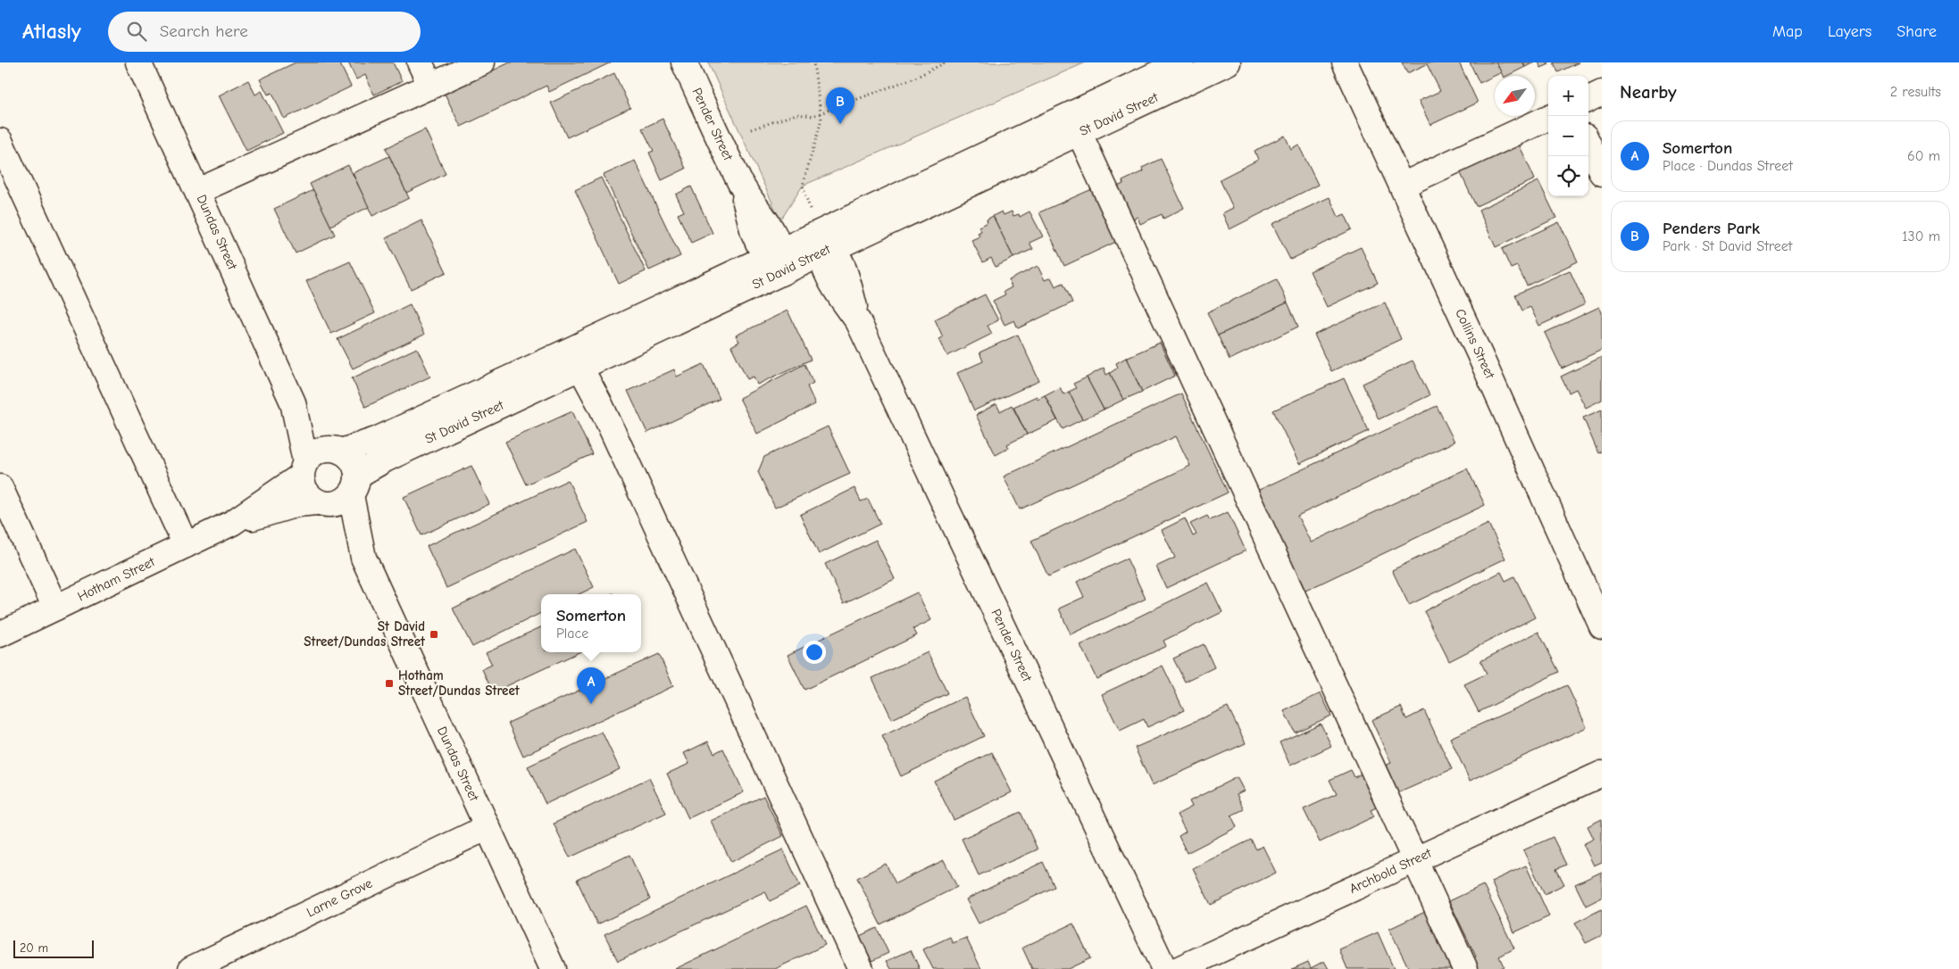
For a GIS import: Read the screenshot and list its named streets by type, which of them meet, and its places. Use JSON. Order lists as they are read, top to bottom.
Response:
{
  "streets": {
    "street": [
      "St David Street",
      "Pender Street",
      "Dundas Street",
      "Collins Street",
      "Hotham Street",
      "Archbold Street",
      "Larne Grove"
    ]
  },
  "crossings": [
    ["St David Street", "Pender Street"],
    ["St David Street", "Dundas Street"],
    ["St David Street", "Hotham Street"],
    ["Dundas Street", "Hotham Street"],
    ["Dundas Street", "Larne Grove"]
  ],
  "places": {
    "transit": ["St David Street/Dundas Street", "Hotham Street/Dundas Street"]
  },
  "scale_bar": "20 m",
  "north": "bottom left",
  "page": {
    "header": "Atlasly",
    "search": "Search here",
    "nav": ["Map", "Layers", "Share"],
    "heading": ["Nearby", "2 results"],
    "map_buttons": ["+", "−"],
    "pins": ["B", "A"],
    "list": [
      {
        "mark": "A",
        "name": "Somerton",
        "note": "Place · Dundas Street",
        "value": "60 m"
      },
      {
        "mark": "B",
        "name": "Penders Park",
        "note": "Park · St David Street",
        "value": "130 m"
      }
    ],
    "popup": ["Somerton", "Place"],
    "scale": "20 m"
  }
}
